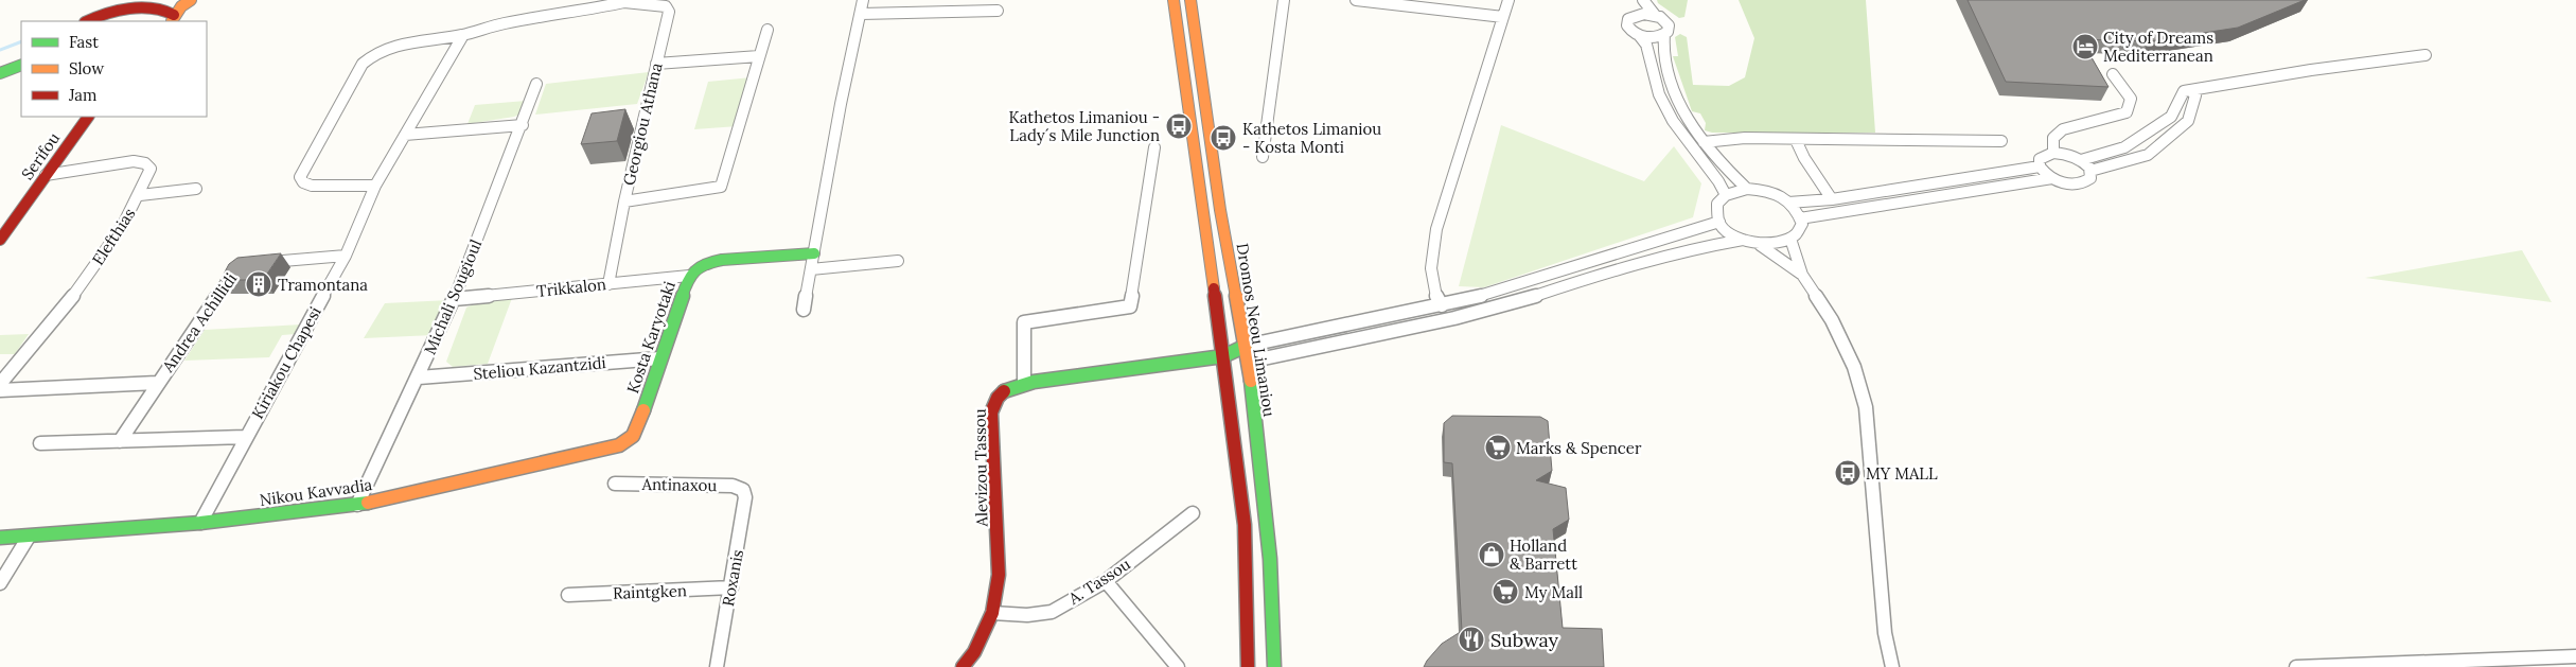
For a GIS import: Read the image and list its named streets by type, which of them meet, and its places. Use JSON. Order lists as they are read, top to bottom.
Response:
{
  "streets": {
    "main road": [
      "Serifou",
      "Dromos Neou Limaniou",
      "Kosta Karyotaki",
      "Alevizou Tassou",
      "Nikou Kavvadia"
    ],
    "street": [
      "Georgiou Athana",
      "Elefthias",
      "Trikkalon",
      "Michali Sougioul",
      "Andrea Achillidi",
      "Kiriakou Chapesi",
      "Steliou Kazantzidi",
      "Antinaxou",
      "Roxanis",
      "A. Tassou",
      "Raintgken"
    ]
  },
  "crossings": [
    ["Georgiou Athana", "Trikkalon"],
    ["Serifou", "Elefthias"],
    ["Trikkalon", "Michali Sougioul"],
    ["Trikkalon", "Kosta Karyotaki"],
    ["Michali Sougioul", "Steliou Kazantzidi"],
    ["Michali Sougioul", "Nikou Kavvadia"],
    ["Kosta Karyotaki", "Steliou Kazantzidi"],
    ["Kosta Karyotaki", "Nikou Kavvadia"],
    ["Kiriakou Chapesi", "Nikou Kavvadia"],
    ["Alevizou Tassou", "A. Tassou"],
    ["Antinaxou", "Roxanis"],
    ["Roxanis", "Raintgken"]
  ],
  "places": {
    "hotel": ["City of Dreams Mediterranean"],
    "bus stop": ["Kathetos Limaniou - Lady´s Mile Junction", "Kathetos Limaniou - Kosta Monti", "MY MALL"],
    "building": ["Tramontana"],
    "supermarket": ["Marks & Spencer", "My Mall"],
    "shop": ["Holland & Barrett"],
    "restaurant": ["Subway"]
  },
  "legend": ["Fast", "Slow", "Jam"]
}
